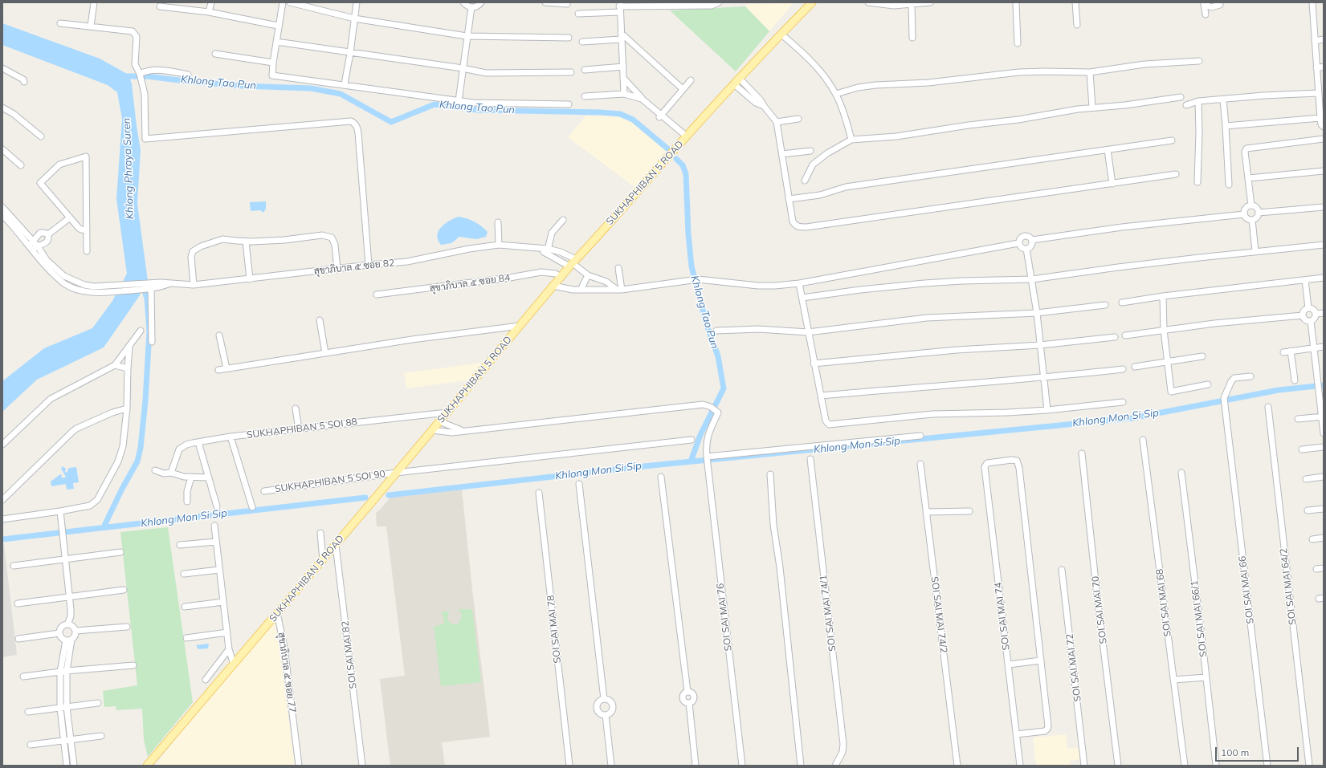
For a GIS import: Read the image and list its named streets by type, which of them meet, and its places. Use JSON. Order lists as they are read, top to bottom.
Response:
{
  "streets": {
    "main road": ["SUKHAPHIBAN 5 ROAD"],
    "street": [
      "สุขาภิบาล ๕ ซอย 82",
      "สุขาภิบาล ๕ ซอย 84",
      "SUKHAPHIBAN 5 SOI 88",
      "SUKHAPHIBAN 5 SOI 90",
      "SOI SAI MAI 64/2",
      "SOI SAI MAI 66",
      "SOI SAI MAI 68",
      "SOI SAI MAI 70",
      "SOI SAI MAI 74/1",
      "SOI SAI MAI 74/2",
      "SOI SAI MAI 74",
      "SOI SAI MAI 76",
      "SOI SAI MAI 66/1",
      "SOI SAI MAI 78",
      "SOI SAI MAI 82",
      "SOI SAI MAI 72",
      "สุขาภิบาล ๕ ซอย 77"
    ]
  },
  "crossings": [
    ["SUKHAPHIBAN 5 ROAD", "สุขาภิบาล ๕ ซอย 82"],
    ["SUKHAPHIBAN 5 ROAD", "สุขาภิบาล ๕ ซอย 84"],
    ["SUKHAPHIBAN 5 ROAD", "SUKHAPHIBAN 5 SOI 88"],
    ["SUKHAPHIBAN 5 ROAD", "SUKHAPHIBAN 5 SOI 90"],
    ["SUKHAPHIBAN 5 ROAD", "SOI SAI MAI 82"],
    ["SUKHAPHIBAN 5 ROAD", "สุขาภิบาล ๕ ซอย 77"]
  ],
  "water": ["Khlong Tao Pun", "Khlong Phraya Suren", "Khlong Mon Si Sip"],
  "scale_bar": "100 m"
}
